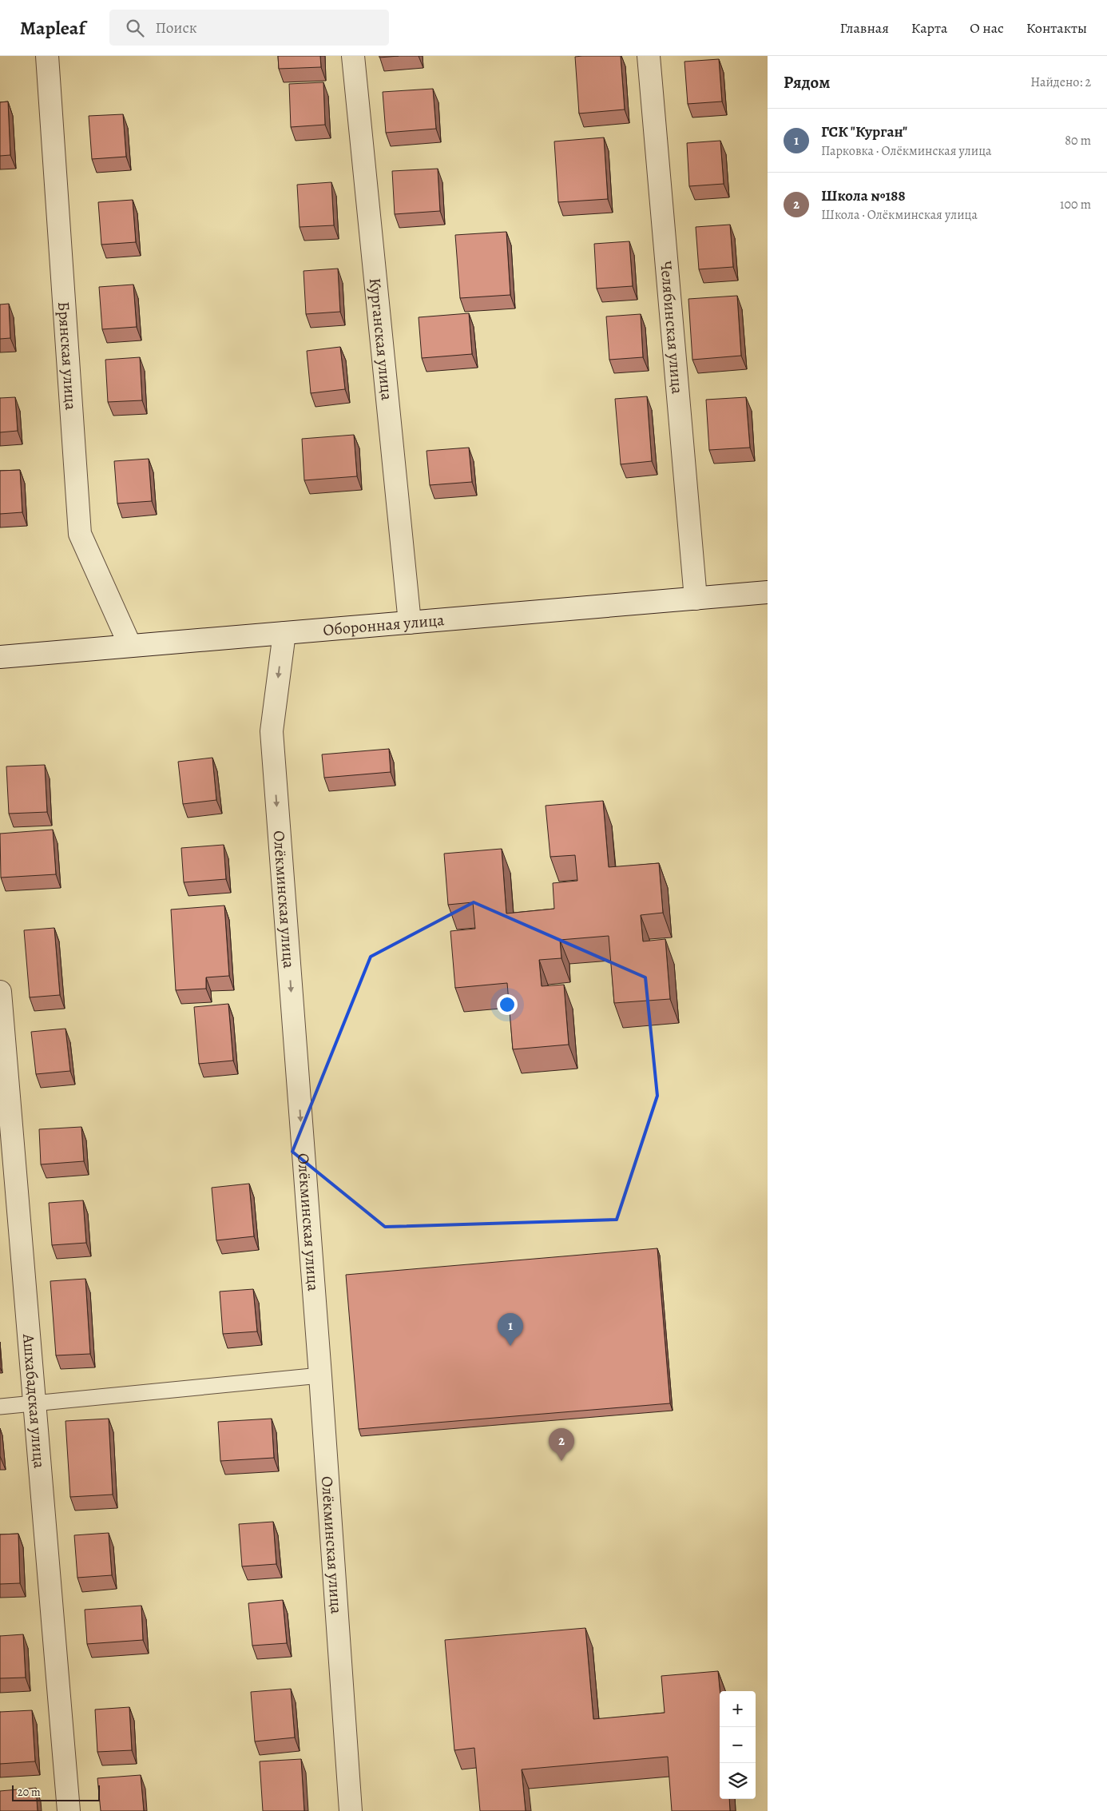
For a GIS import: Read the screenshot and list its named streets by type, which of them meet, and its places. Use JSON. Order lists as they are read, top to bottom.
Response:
{
  "streets": {
    "street": [
      "Челябинская улица",
      "Курганская улица",
      "Брянская улица",
      "Оборонная улица",
      "Олёкминская улица",
      "Ашхабадская улица"
    ]
  },
  "crossings": [
    ["Челябинская улица", "Оборонная улица"],
    ["Курганская улица", "Оборонная улица"],
    ["Брянская улица", "Оборонная улица"],
    ["Оборонная улица", "Олёкминская улица"]
  ],
  "one_way": ["Олёкминская улица"],
  "scale_bar": "20 m",
  "page": {
    "header": "Mapleaf",
    "search": "Поиск",
    "nav": [
      "Главная",
      "Карта",
      "О нас",
      "Контакты"
    ],
    "heading": ["Рядом", "Найдено: 2"],
    "list": [
      {
        "mark": "1",
        "name": "ГСК \"Курган\"",
        "note": "Парковка · Олёкминская улица",
        "value": "80 m"
      },
      {
        "mark": "2",
        "name": "Школа №188",
        "note": "Школа · Олёкминская улица",
        "value": "100 m"
      }
    ],
    "pins": ["1", "2"],
    "map_buttons": ["+", "−"],
    "scale": "20 m"
  }
}
